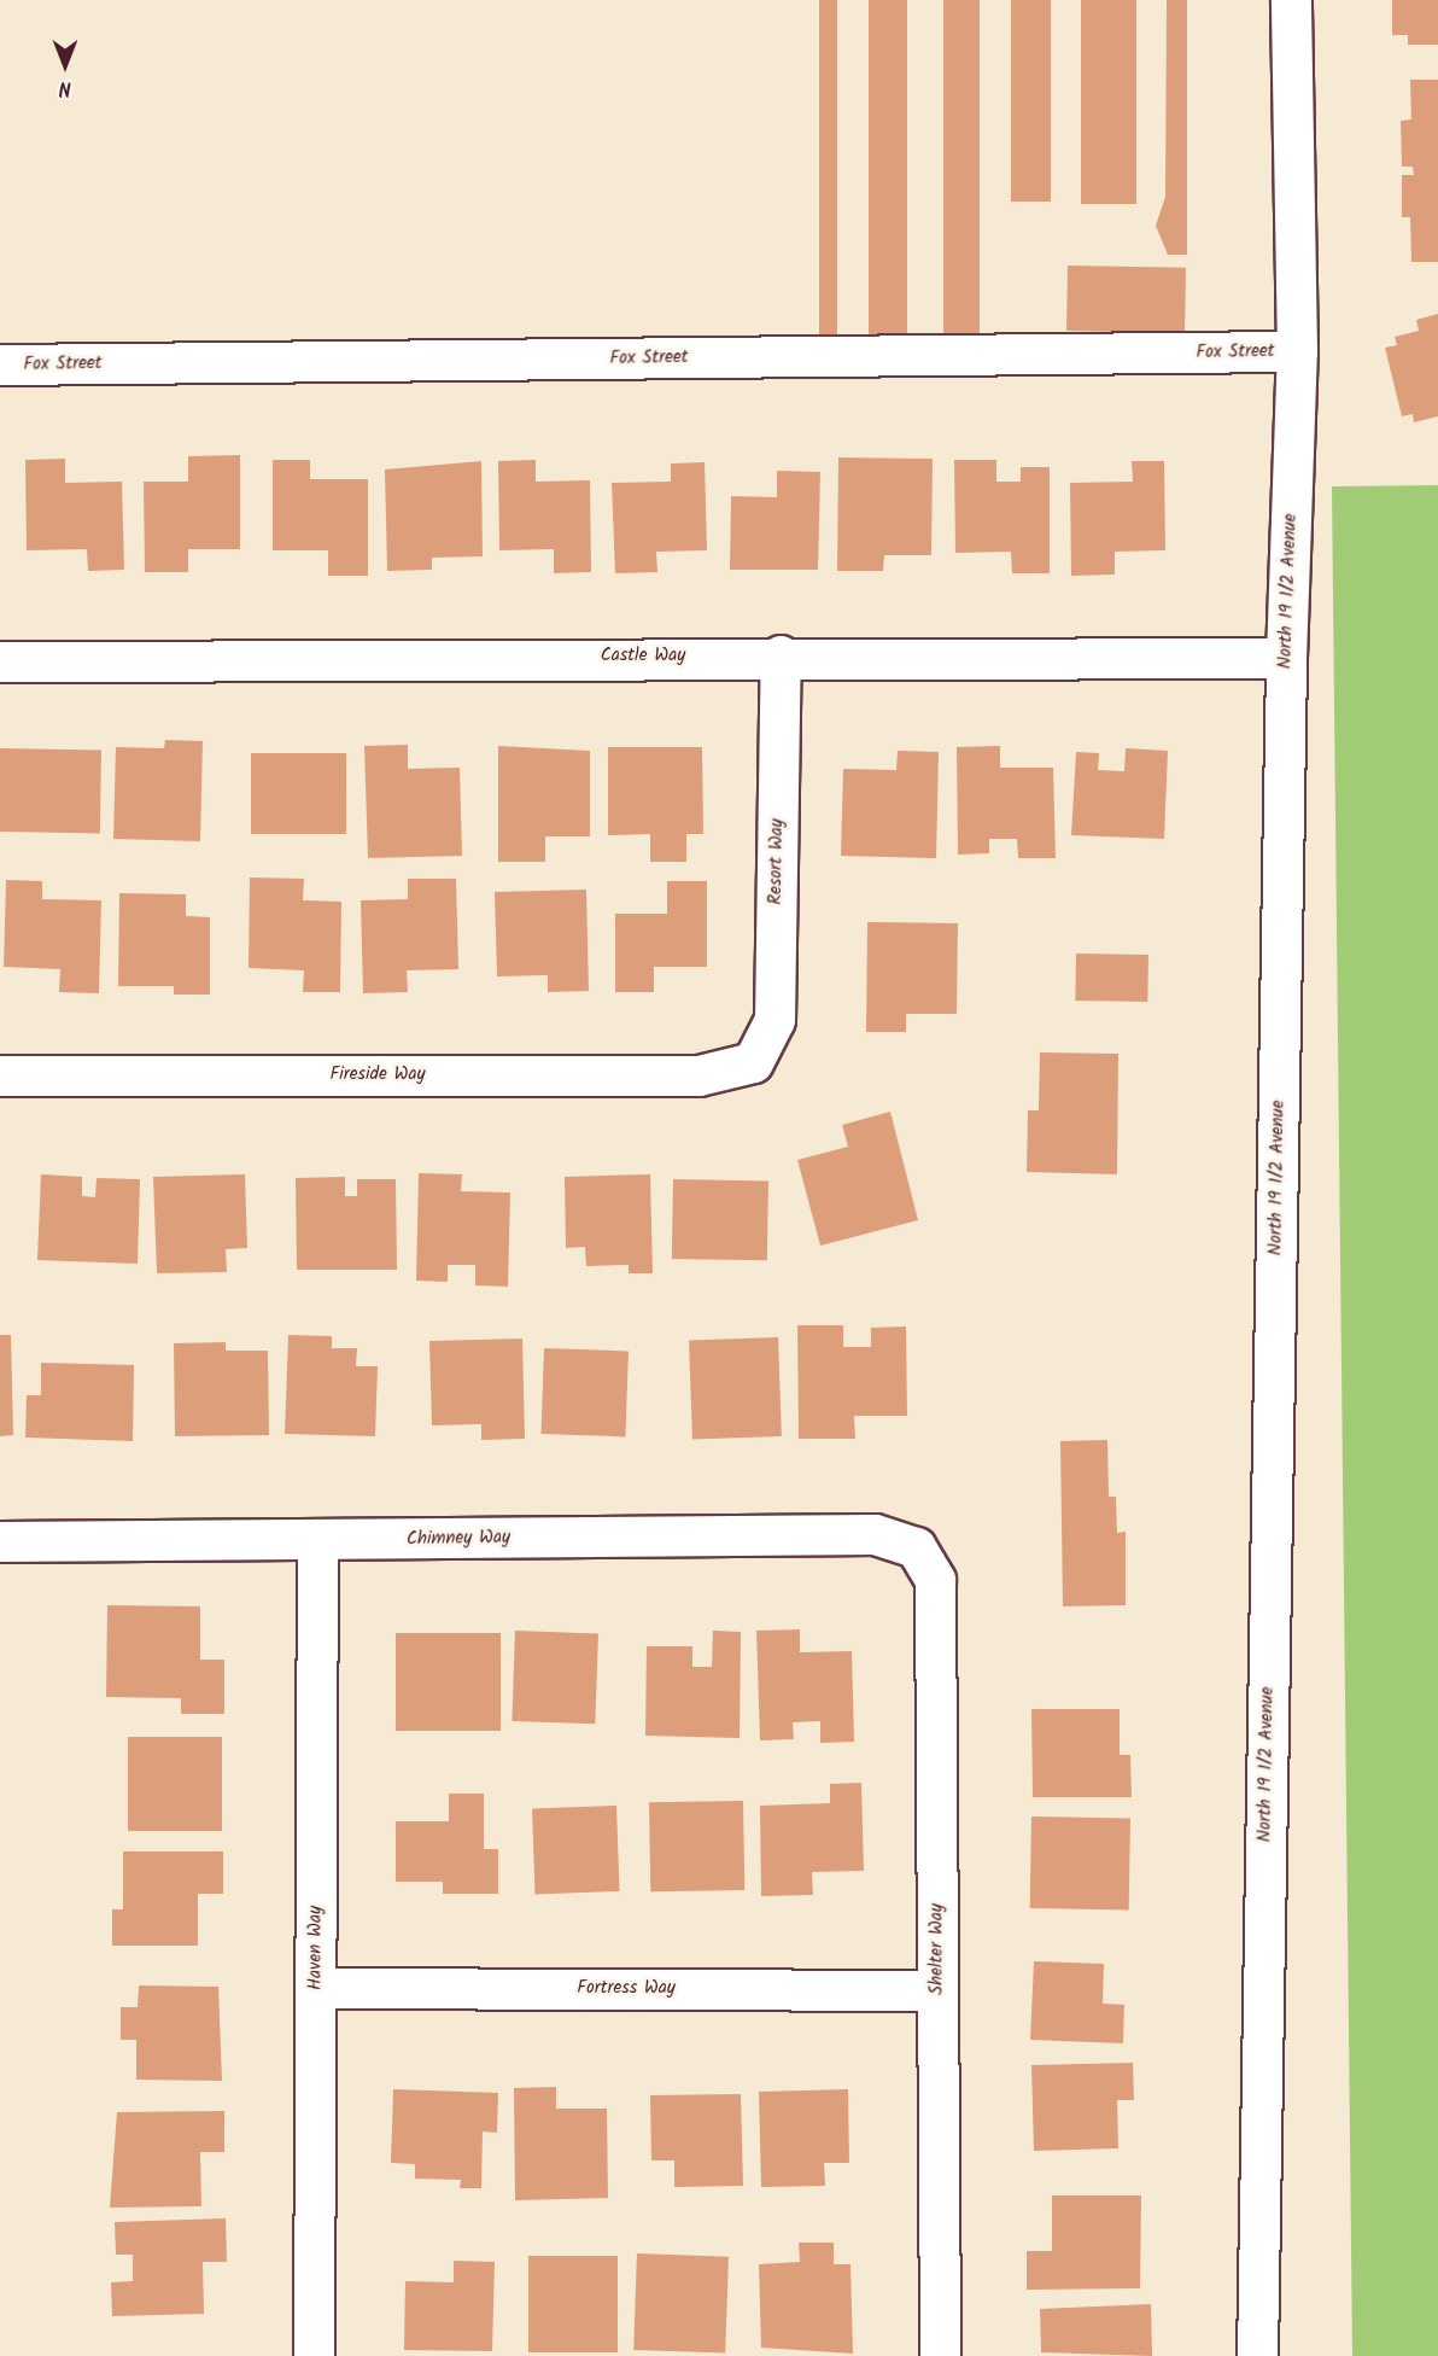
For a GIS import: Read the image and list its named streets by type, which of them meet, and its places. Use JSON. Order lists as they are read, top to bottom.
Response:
{
  "streets": {
    "street": [
      "Fox Street",
      "North 19 1/2 Avenue",
      "Castle Way",
      "Resort Way",
      "Fireside Way",
      "Chimney Way",
      "Haven Way",
      "Shelter Way",
      "Fortress Way"
    ]
  },
  "crossings": [
    ["Fox Street", "North 19 1/2 Avenue"],
    ["North 19 1/2 Avenue", "Castle Way"],
    ["Castle Way", "Resort Way"],
    ["Resort Way", "Fireside Way"],
    ["Chimney Way", "Haven Way"],
    ["Chimney Way", "Shelter Way"],
    ["Haven Way", "Fortress Way"],
    ["Shelter Way", "Fortress Way"]
  ],
  "north": "bottom"
}
